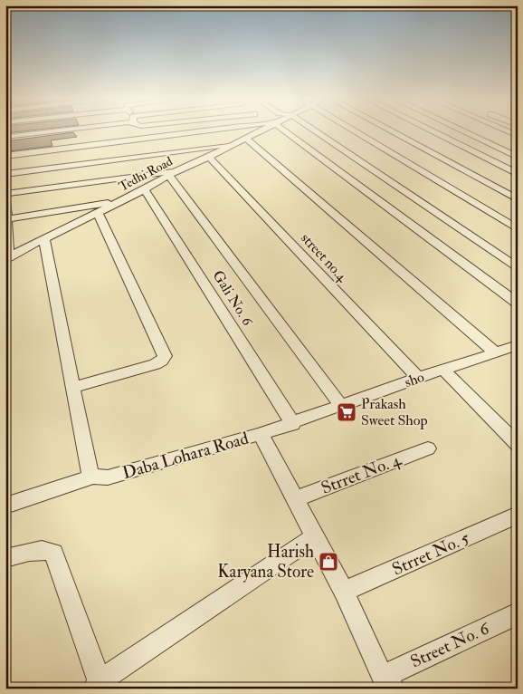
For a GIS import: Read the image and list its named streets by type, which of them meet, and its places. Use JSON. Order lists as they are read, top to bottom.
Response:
{
  "streets": {
    "street": [
      "Tedhi Road",
      "street no.4",
      "Gali No. 6",
      "sho",
      "Daba Lohara Road",
      "Strret No. 4",
      "Strret No. 5",
      "Street No. 6"
    ]
  },
  "crossings": [
    ["Tedhi Road", "street no.4"],
    ["Tedhi Road", "Gali No. 6"],
    ["street no.4", "sho"],
    ["Gali No. 6", "sho"],
    ["sho", "Daba Lohara Road"],
    ["Daba Lohara Road", "Strret No. 4"],
    ["Daba Lohara Road", "Strret No. 5"],
    ["Daba Lohara Road", "Street No. 6"]
  ],
  "places": {
    "supermarket": ["Prakash Sweet Shop"],
    "shop": ["Harish Karyana Store"]
  }
}
